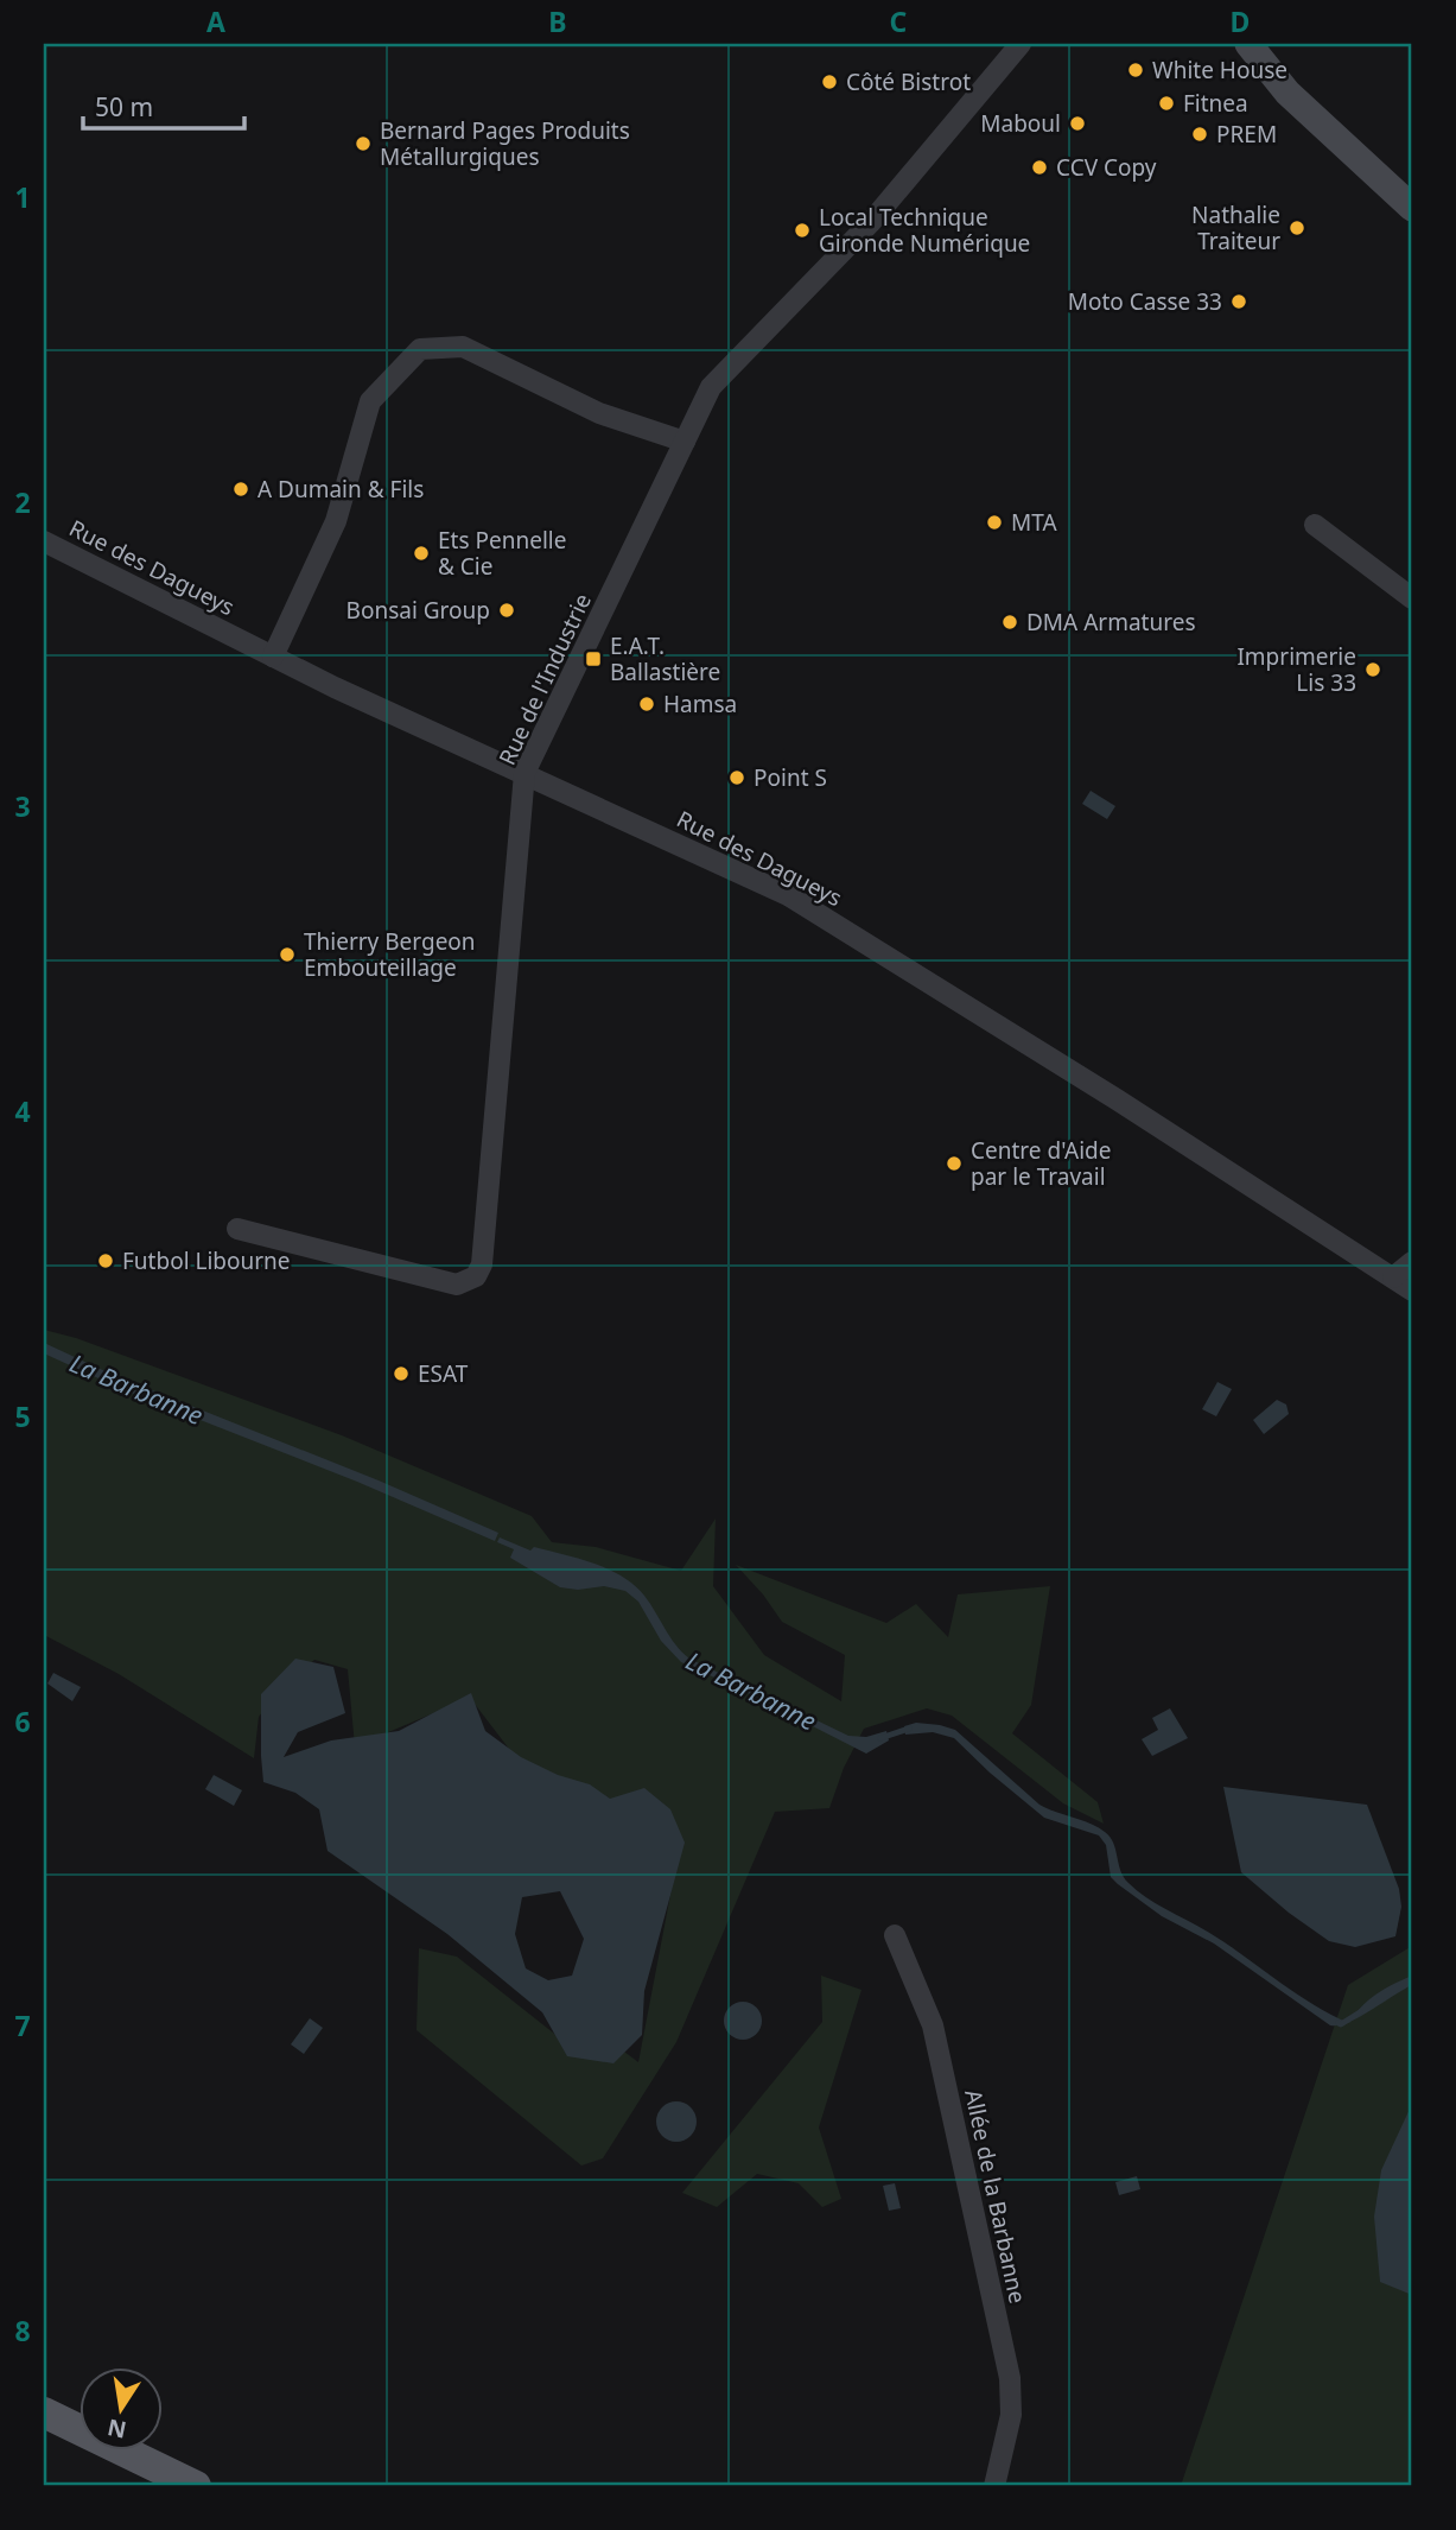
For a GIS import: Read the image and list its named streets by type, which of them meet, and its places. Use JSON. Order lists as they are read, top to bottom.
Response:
{
  "streets": {
    "street": ["Rue des Dagueys", "Rue de l'Industrie", "Allée de la Barbanne"]
  },
  "crossings": [
    ["Rue des Dagueys", "Rue de l'Industrie"]
  ],
  "water": ["La Barbanne"],
  "places": {
    "other": [
      "White House",
      "Côté Bistrot",
      "Fitnea",
      "Maboul",
      "PREM",
      "Bernard Pages Produits Métallurgiques",
      "CCV Copy",
      "Nathalie Traiteur",
      "Local Technique Gironde Numérique",
      "Moto Casse 33",
      "A Dumain & Fils",
      "MTA",
      "Ets Pennelle & Cie",
      "Bonsai Group",
      "DMA Armatures",
      "Imprimerie Lis 33",
      "Hamsa",
      "Point S",
      "Thierry Bergeon Embouteillage",
      "Centre d'Aide par le Travail",
      "Futbol Libourne",
      "ESAT"
    ],
    "transit": ["E.A.T. Ballastière"]
  },
  "scale_bar": "50 m",
  "north": "bottom",
  "grid": {
    "columns": [
      "A",
      "B",
      "C",
      "D"
    ],
    "rows": [
      "1",
      "2",
      "3",
      "4",
      "5",
      "6",
      "7",
      "8"
    ]
  }
}
